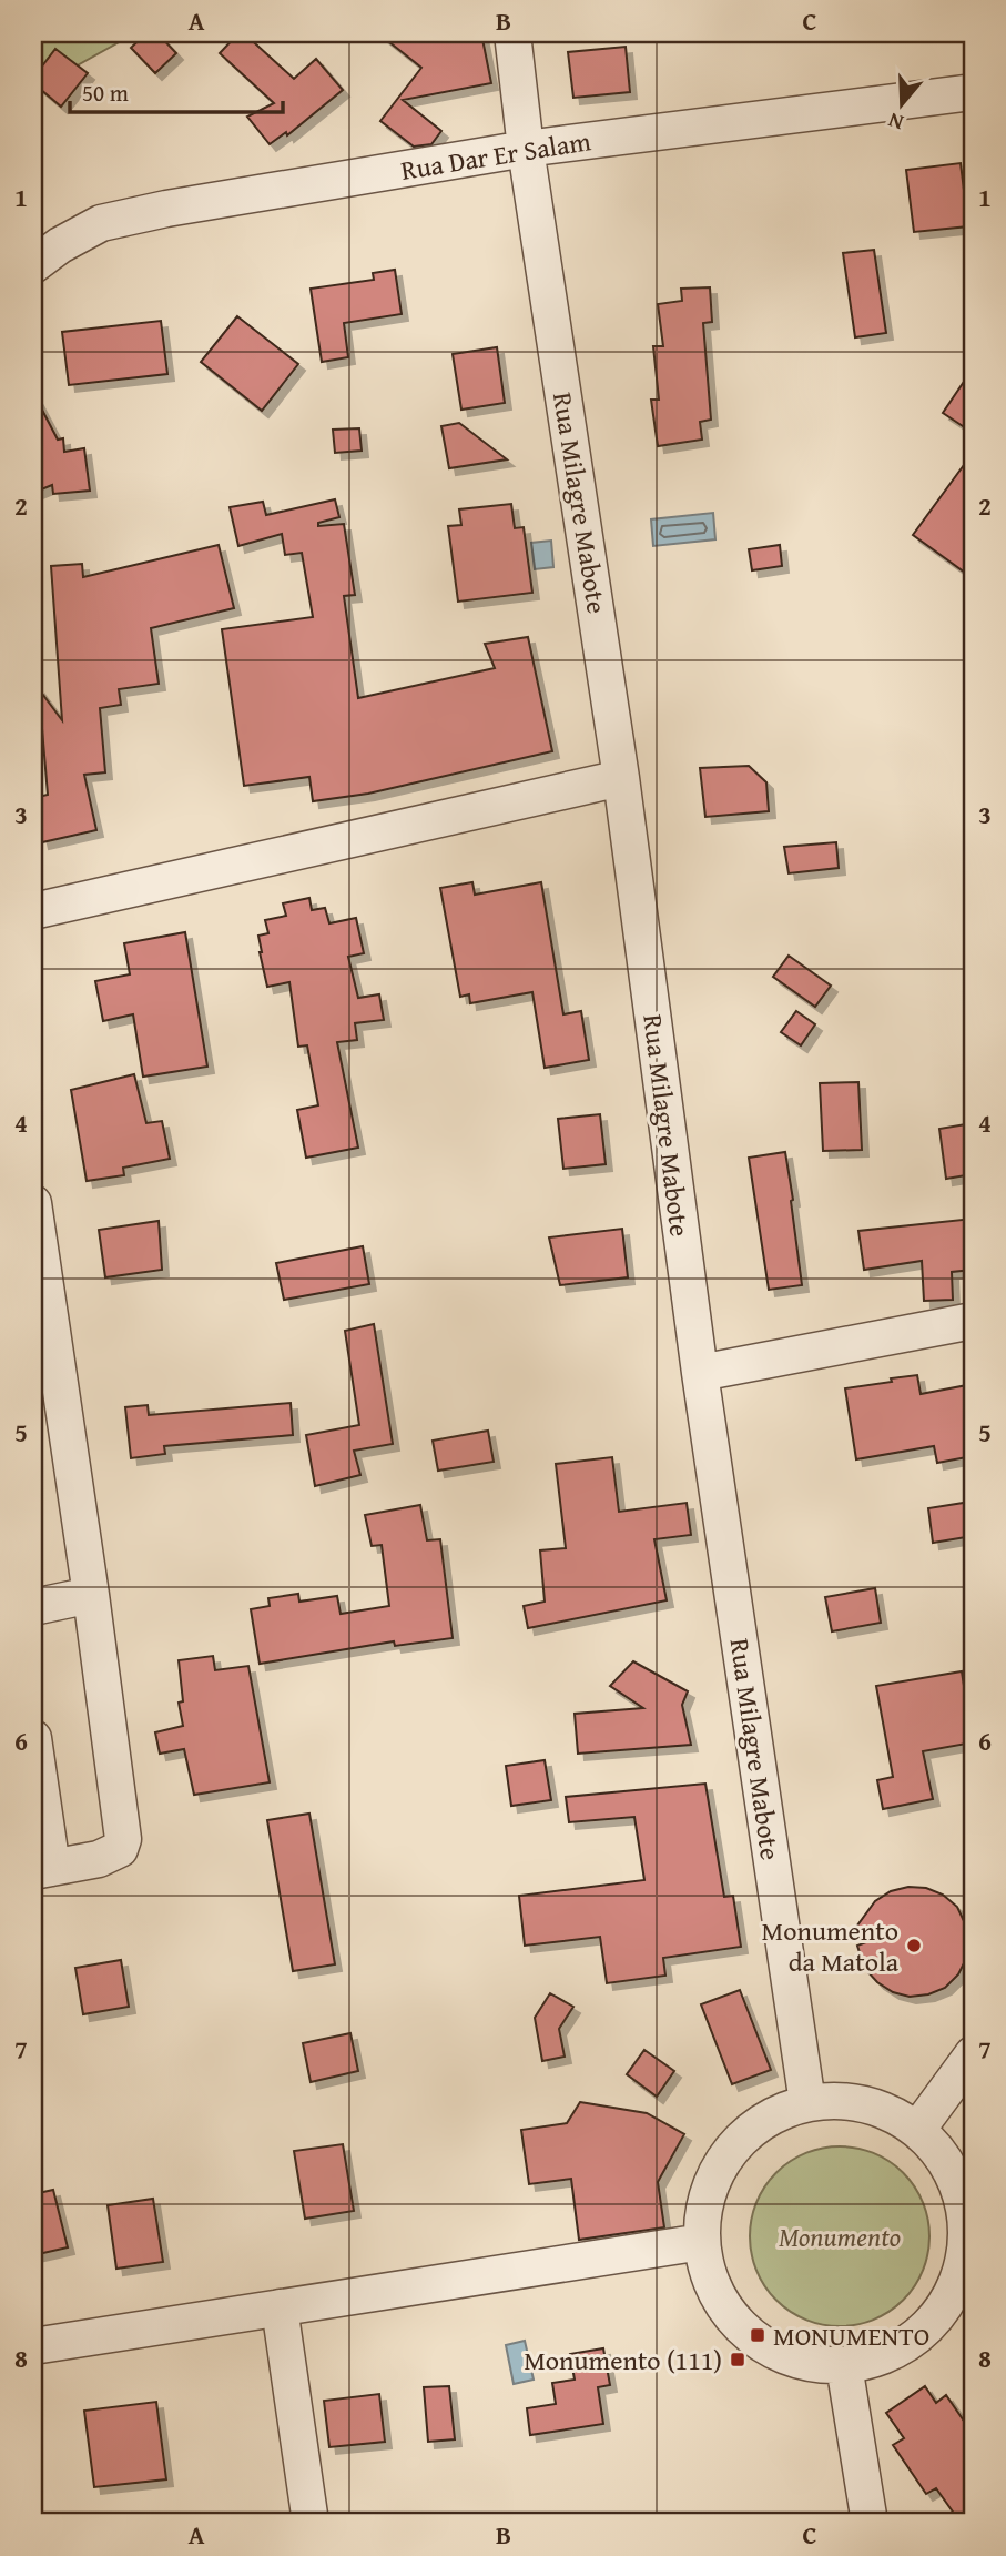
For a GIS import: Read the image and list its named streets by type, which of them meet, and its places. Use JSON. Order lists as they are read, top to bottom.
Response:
{
  "streets": {
    "street": ["Rua Dar Er Salam", "Rua Milagre Mabote"]
  },
  "crossings": [
    ["Rua Dar Er Salam", "Rua Milagre Mabote"]
  ],
  "parks": ["Monumento"],
  "places": {
    "other": ["Monumento da Matola"],
    "transit": ["MONUMENTO", "Monumento (111)"]
  },
  "scale_bar": "50 m",
  "north": "bottom",
  "grid": {
    "columns": ["A", "B", "C"],
    "rows": [
      "1",
      "2",
      "3",
      "4",
      "5",
      "6",
      "7",
      "8"
    ]
  }
}
